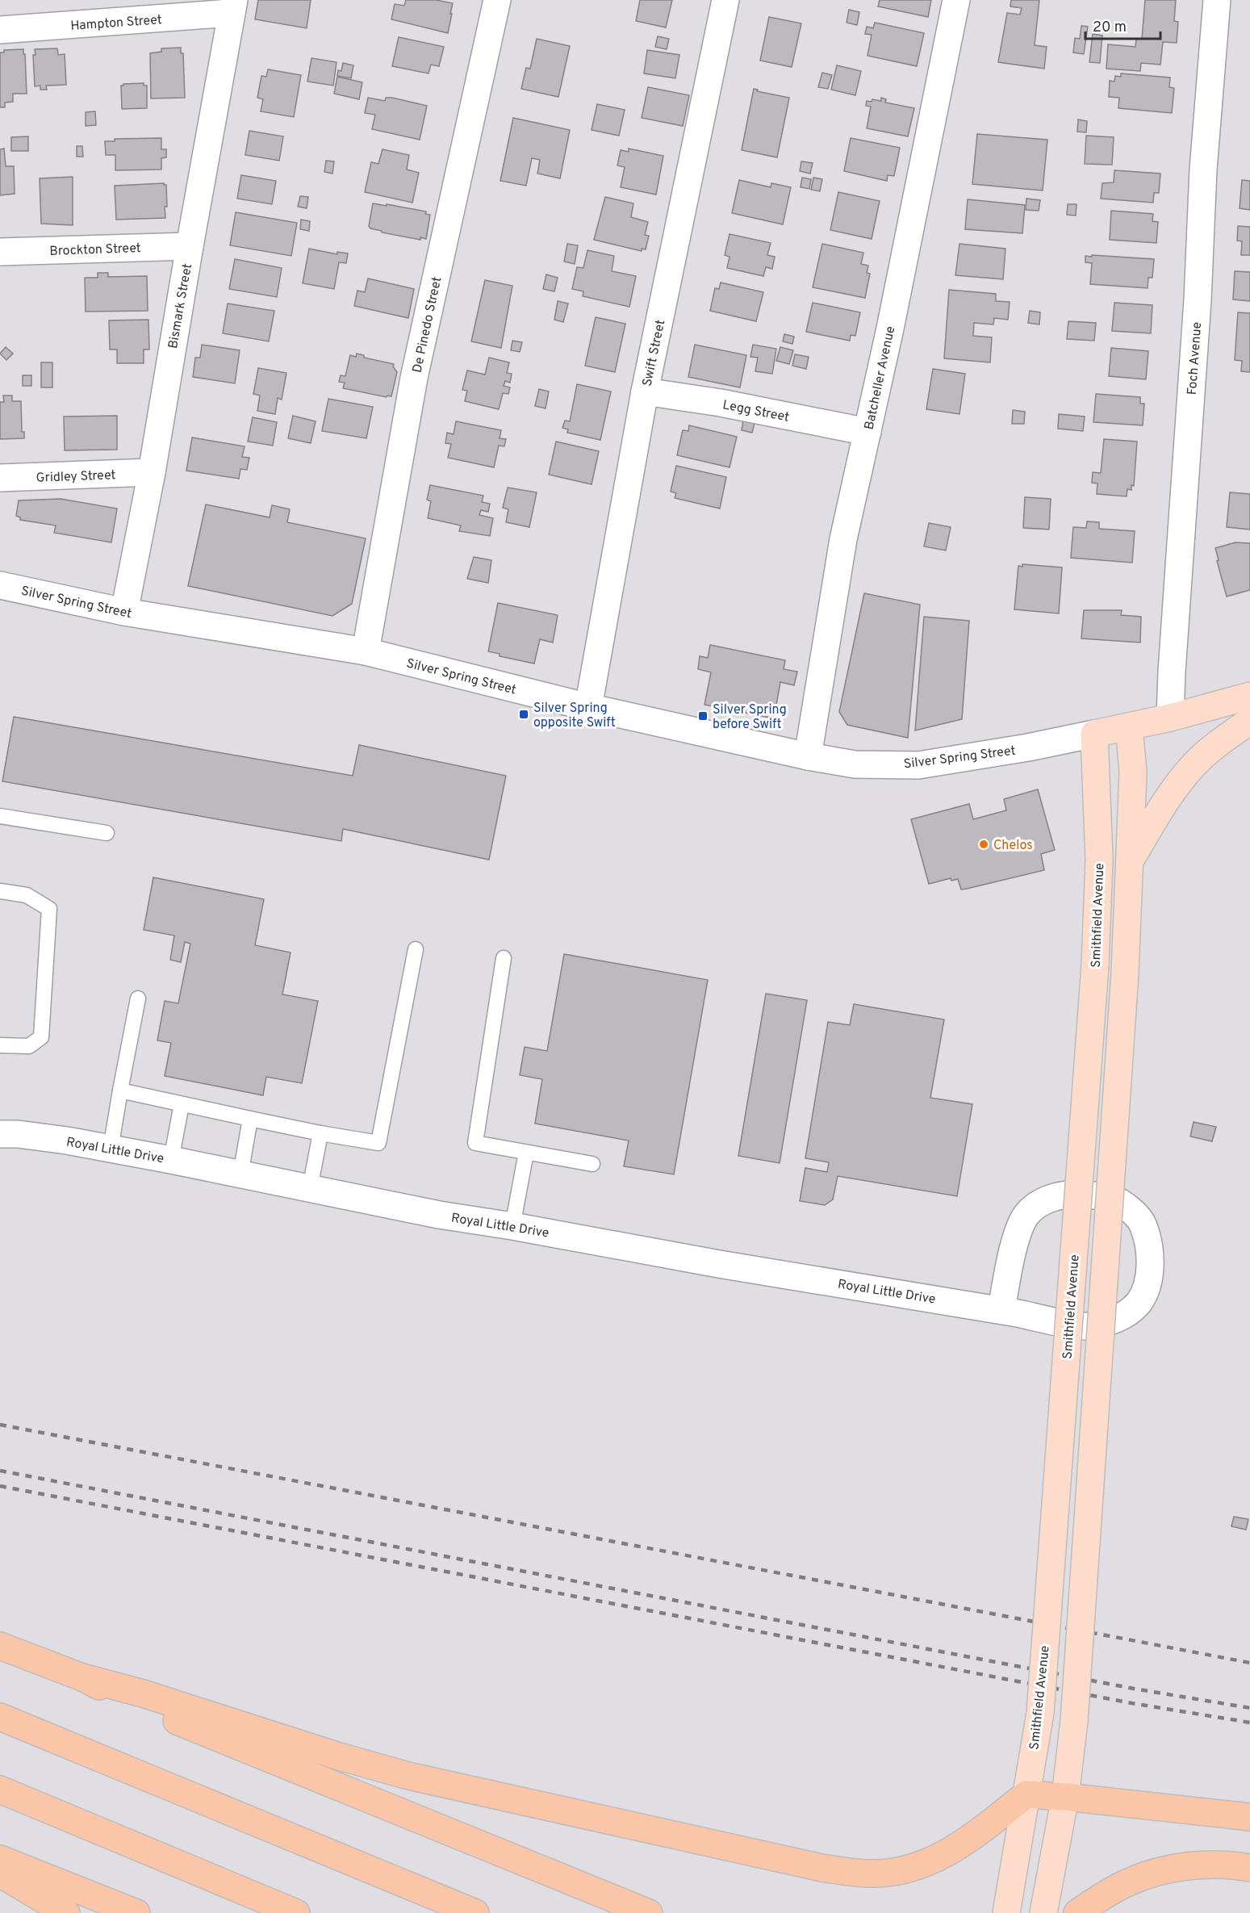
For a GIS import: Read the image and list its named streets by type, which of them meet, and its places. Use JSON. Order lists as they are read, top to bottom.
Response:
{
  "streets": {
    "main road": ["Smithfield Avenue"],
    "street": [
      "Hampton Street",
      "Brockton Street",
      "Bismark Street",
      "De Pinedo Street",
      "Swift Street",
      "Foch Avenue",
      "Batcheller Avenue",
      "Legg Street",
      "Gridley Street",
      "Silver Spring Street",
      "Royal Little Drive"
    ]
  },
  "crossings": [
    ["Hampton Street", "Bismark Street"],
    ["Brockton Street", "Bismark Street"],
    ["Bismark Street", "Gridley Street"],
    ["Bismark Street", "Silver Spring Street"],
    ["De Pinedo Street", "Silver Spring Street"],
    ["Swift Street", "Legg Street"],
    ["Swift Street", "Silver Spring Street"],
    ["Batcheller Avenue", "Legg Street"],
    ["Batcheller Avenue", "Silver Spring Street"],
    ["Silver Spring Street", "Smithfield Avenue"]
  ],
  "places": {
    "transit": ["Silver Spring opposite Swift", "Silver Spring before Swift"],
    "other": ["Chelos"]
  },
  "scale_bar": "20 m"
}
